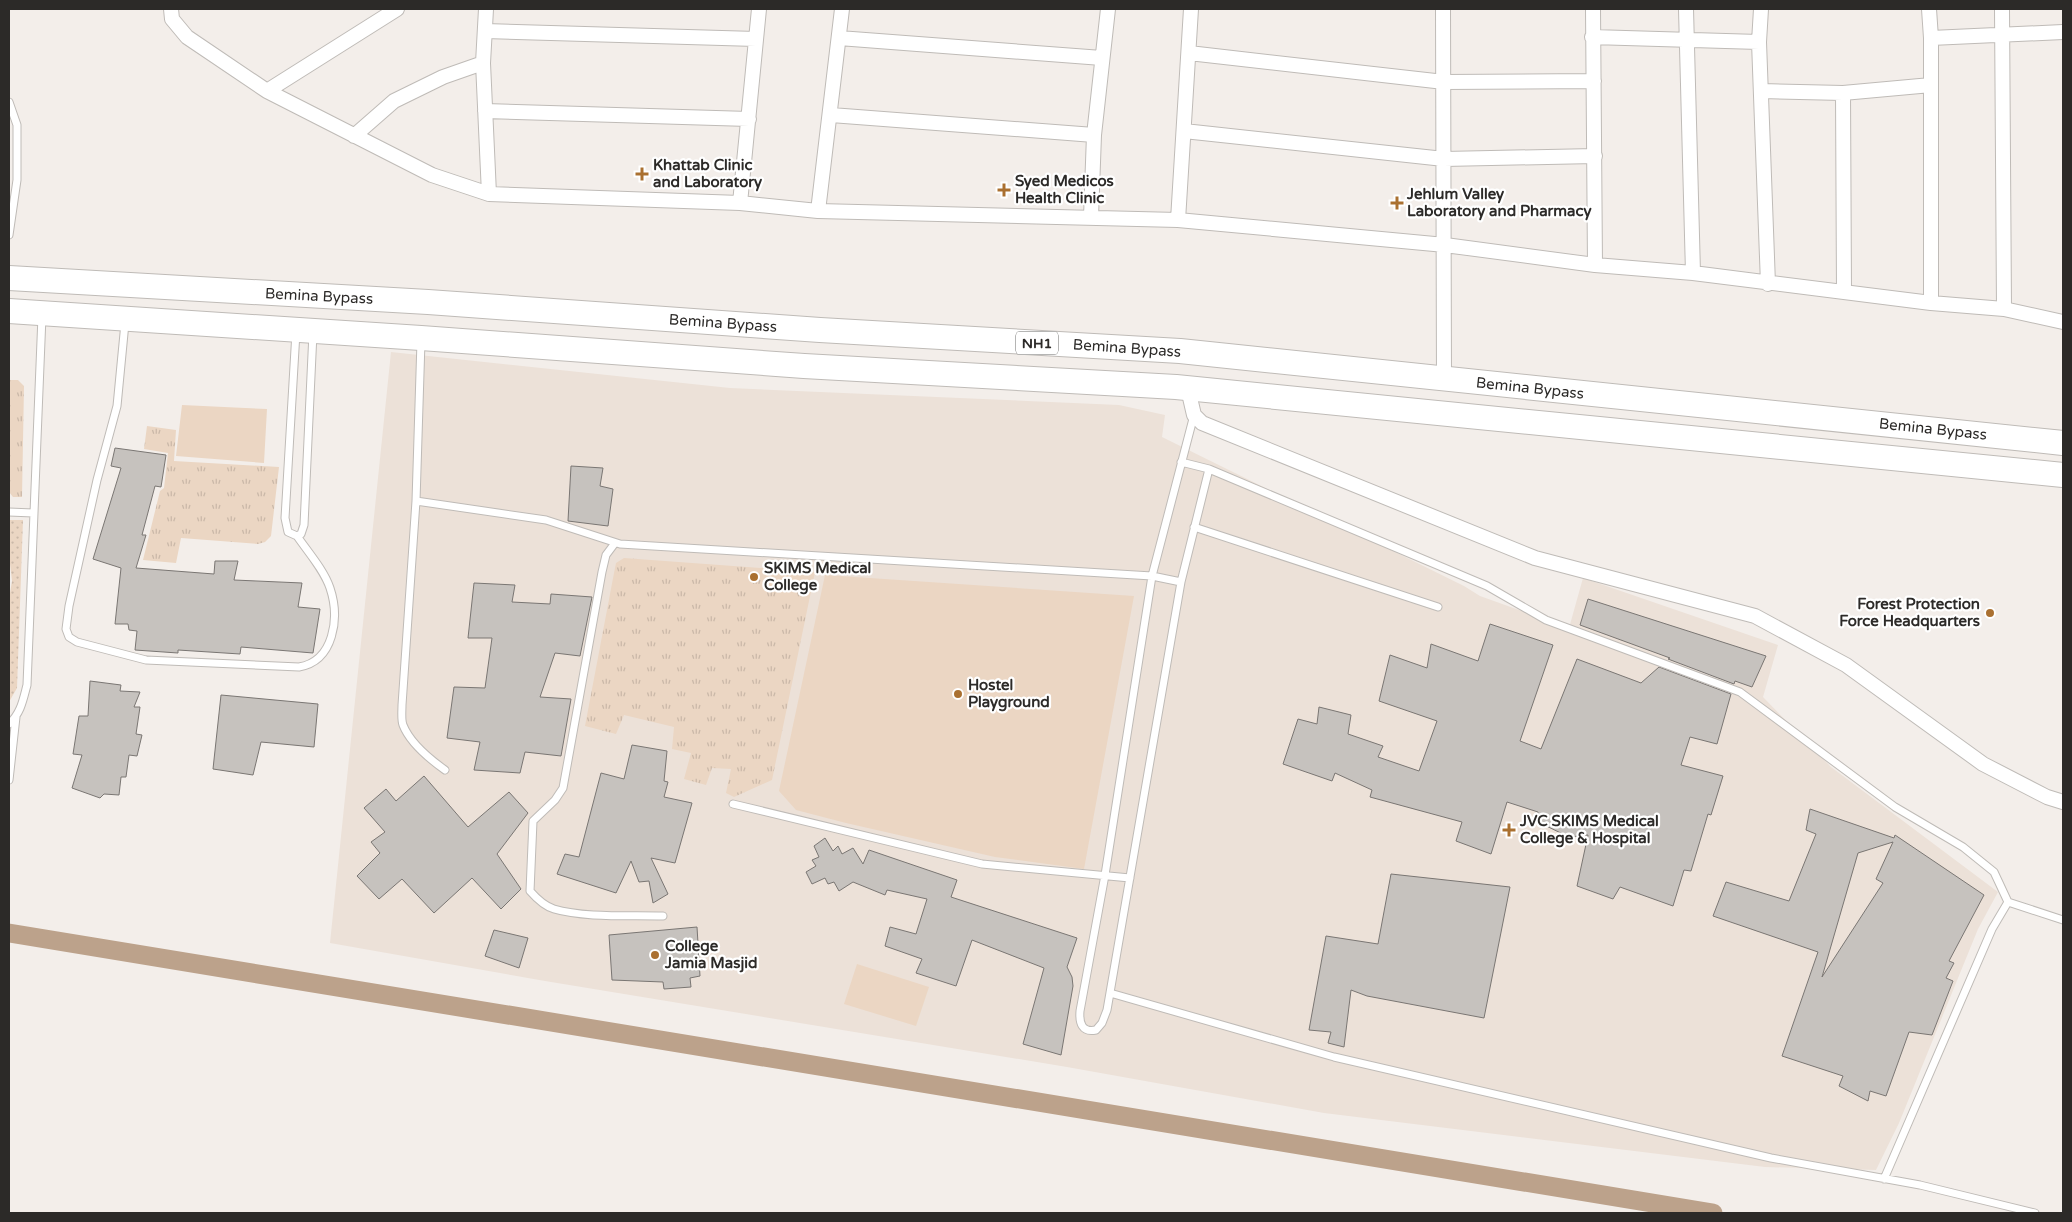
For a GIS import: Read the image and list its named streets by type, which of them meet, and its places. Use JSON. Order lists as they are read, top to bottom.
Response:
{
  "streets": {
    "highway": ["Bemina Bypass", "NH1"]
  },
  "places": {
    "health": [
      "Khattab Clinic and Laboratory",
      "Syed Medicos Health Clinic",
      "Jehlum Valley Laboratory and Pharmacy",
      "JVC SKIMS Medical College & Hospital"
    ],
    "other": [
      "SKIMS Medical College",
      "Forest Protection Force Headquarters",
      "Hostel Playground",
      "College Jamia Masjid"
    ]
  }
}
